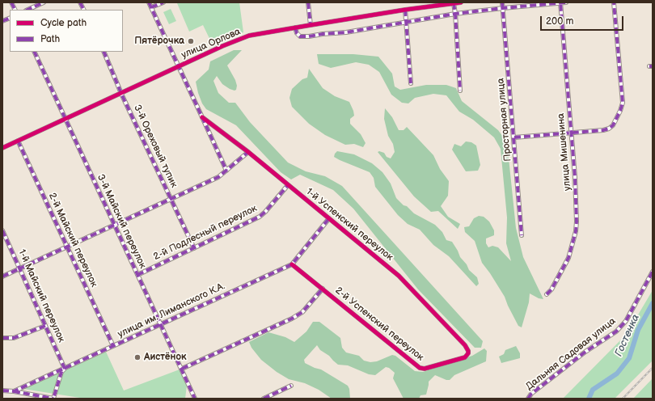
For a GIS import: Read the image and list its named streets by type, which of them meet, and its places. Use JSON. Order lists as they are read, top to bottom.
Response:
{
  "streets": {
    "street": [
      "улица Орлова",
      "Просторная улица",
      "3-й Ореховый тупик",
      "улица Мишенина",
      "3-й Майский переулок",
      "1-й Успенский переулок",
      "2-й Подлесный переулок",
      "2-й Майский переулок",
      "1-й Майский переулок",
      "улица им. Лиманского К.А.",
      "2-й Успенский переулок",
      "Дальняя Садовая улица"
    ]
  },
  "crossings": [
    ["улица Орлова", "3-й Ореховый тупик"],
    ["улица Орлова", "3-й Майский переулок"],
    ["улица Орлова", "1-й Успенский переулок"],
    ["улица Орлова", "2-й Майский переулок"],
    ["3-й Ореховый тупик", "2-й Подлесный переулок"],
    ["3-й Майский переулок", "2-й Подлесный переулок"],
    ["3-й Майский переулок", "улица им. Лиманского К.А."],
    ["1-й Успенский переулок", "2-й Подлесный переулок"],
    ["1-й Успенский переулок", "улица им. Лиманского К.А."],
    ["1-й Успенский переулок", "2-й Успенский переулок"],
    ["2-й Майский переулок", "улица им. Лиманского К.А."],
    ["1-й Майский переулок", "улица им. Лиманского К.А."],
    ["улица им. Лиманского К.А.", "2-й Успенский переулок"]
  ],
  "water": ["Гостенка"],
  "places": ["Пятёрочка", "Аистёнок"],
  "legend": ["Cycle path", "Path"],
  "scale_bar": "200 m"
}
